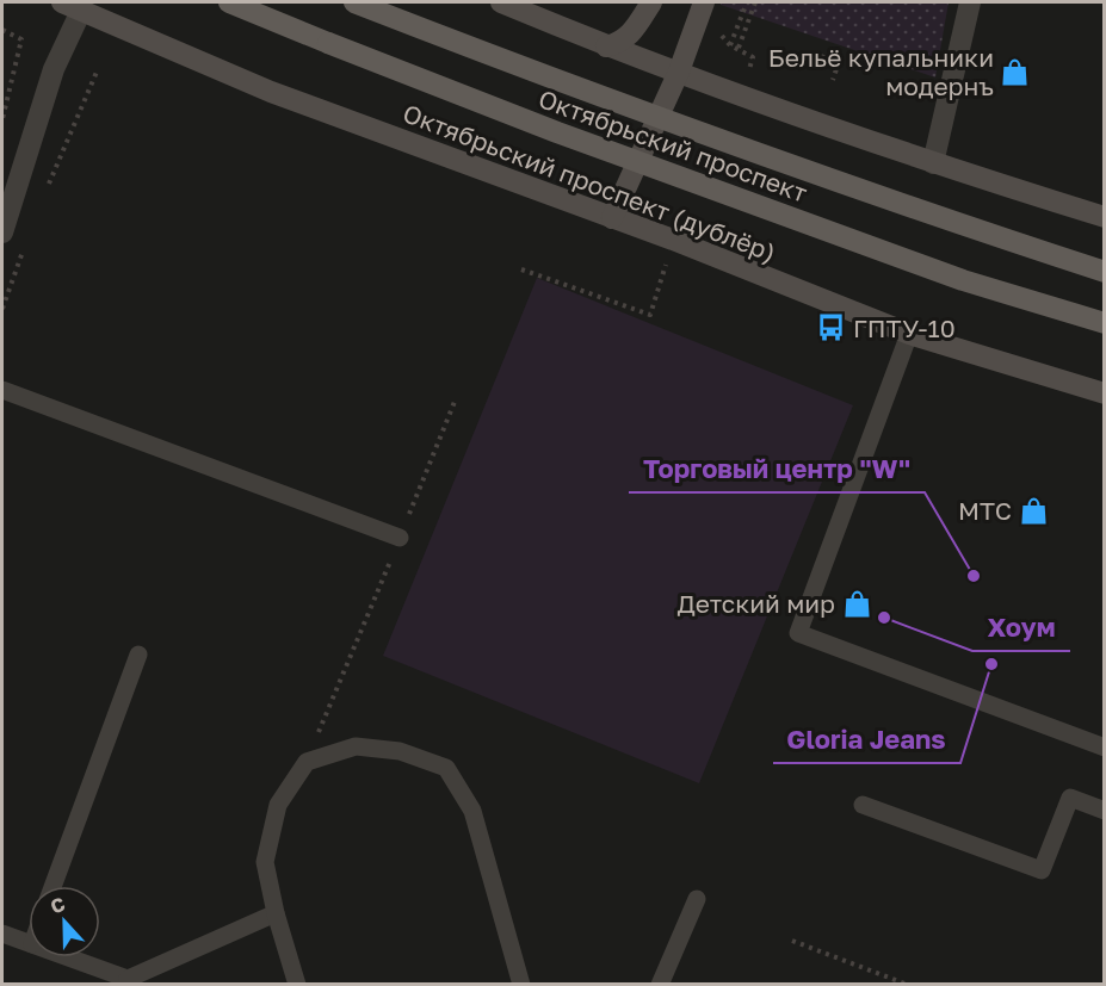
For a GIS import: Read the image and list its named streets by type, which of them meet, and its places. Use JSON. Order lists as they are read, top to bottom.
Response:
{
  "streets": {
    "main road": ["Октябрьский проспект", "Октябрьский проспект (дублёр)"]
  },
  "places": {
    "shop": ["Бельё купальники модернъ", "МТС", "Детский мир"],
    "bus stop": ["ГПТУ-10"],
    "other": ["Торговый центр \"W\"", "Хоум", "Gloria Jeans"]
  },
  "north": "top"
}
